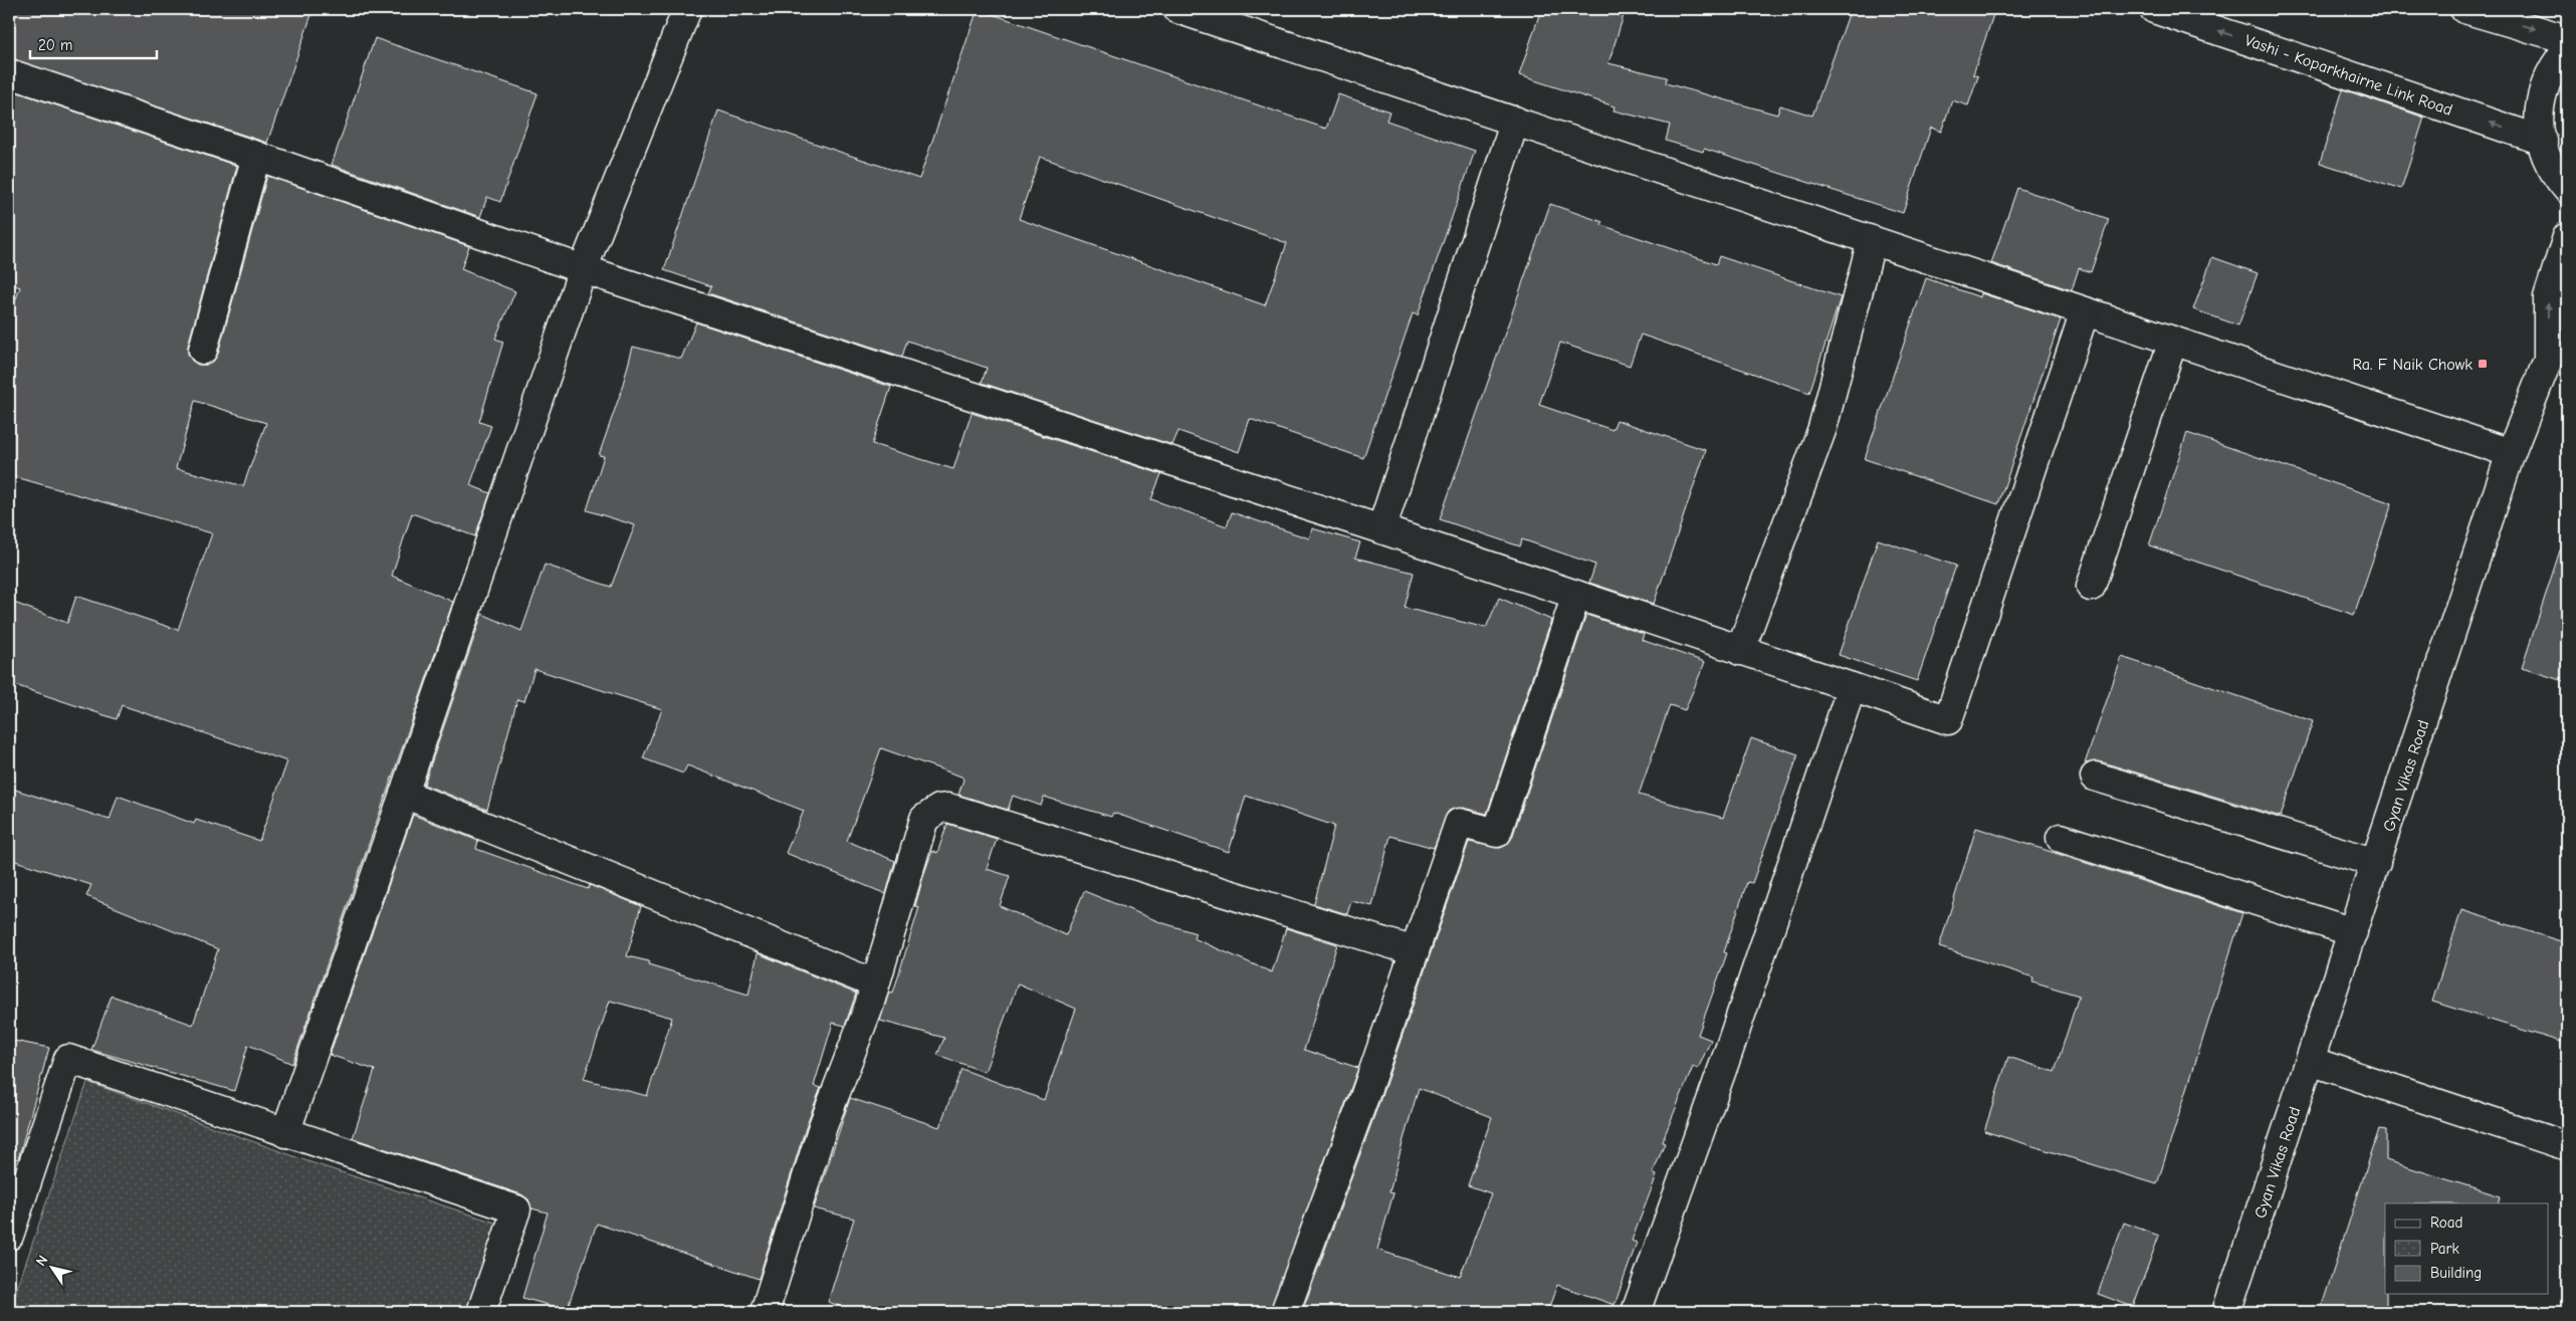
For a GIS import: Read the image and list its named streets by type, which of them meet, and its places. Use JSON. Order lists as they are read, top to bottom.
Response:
{
  "streets": {
    "street": ["Vashi - Koparkhairne Link Road", "Gyan Vikas Road"]
  },
  "one_way": ["Vashi - Koparkhairne Link Road"],
  "places": {
    "transit": ["Ra. F Naik Chowk"]
  },
  "legend": ["Road", "Park", "Building"],
  "scale_bar": "20 m",
  "north": "top left"
}
